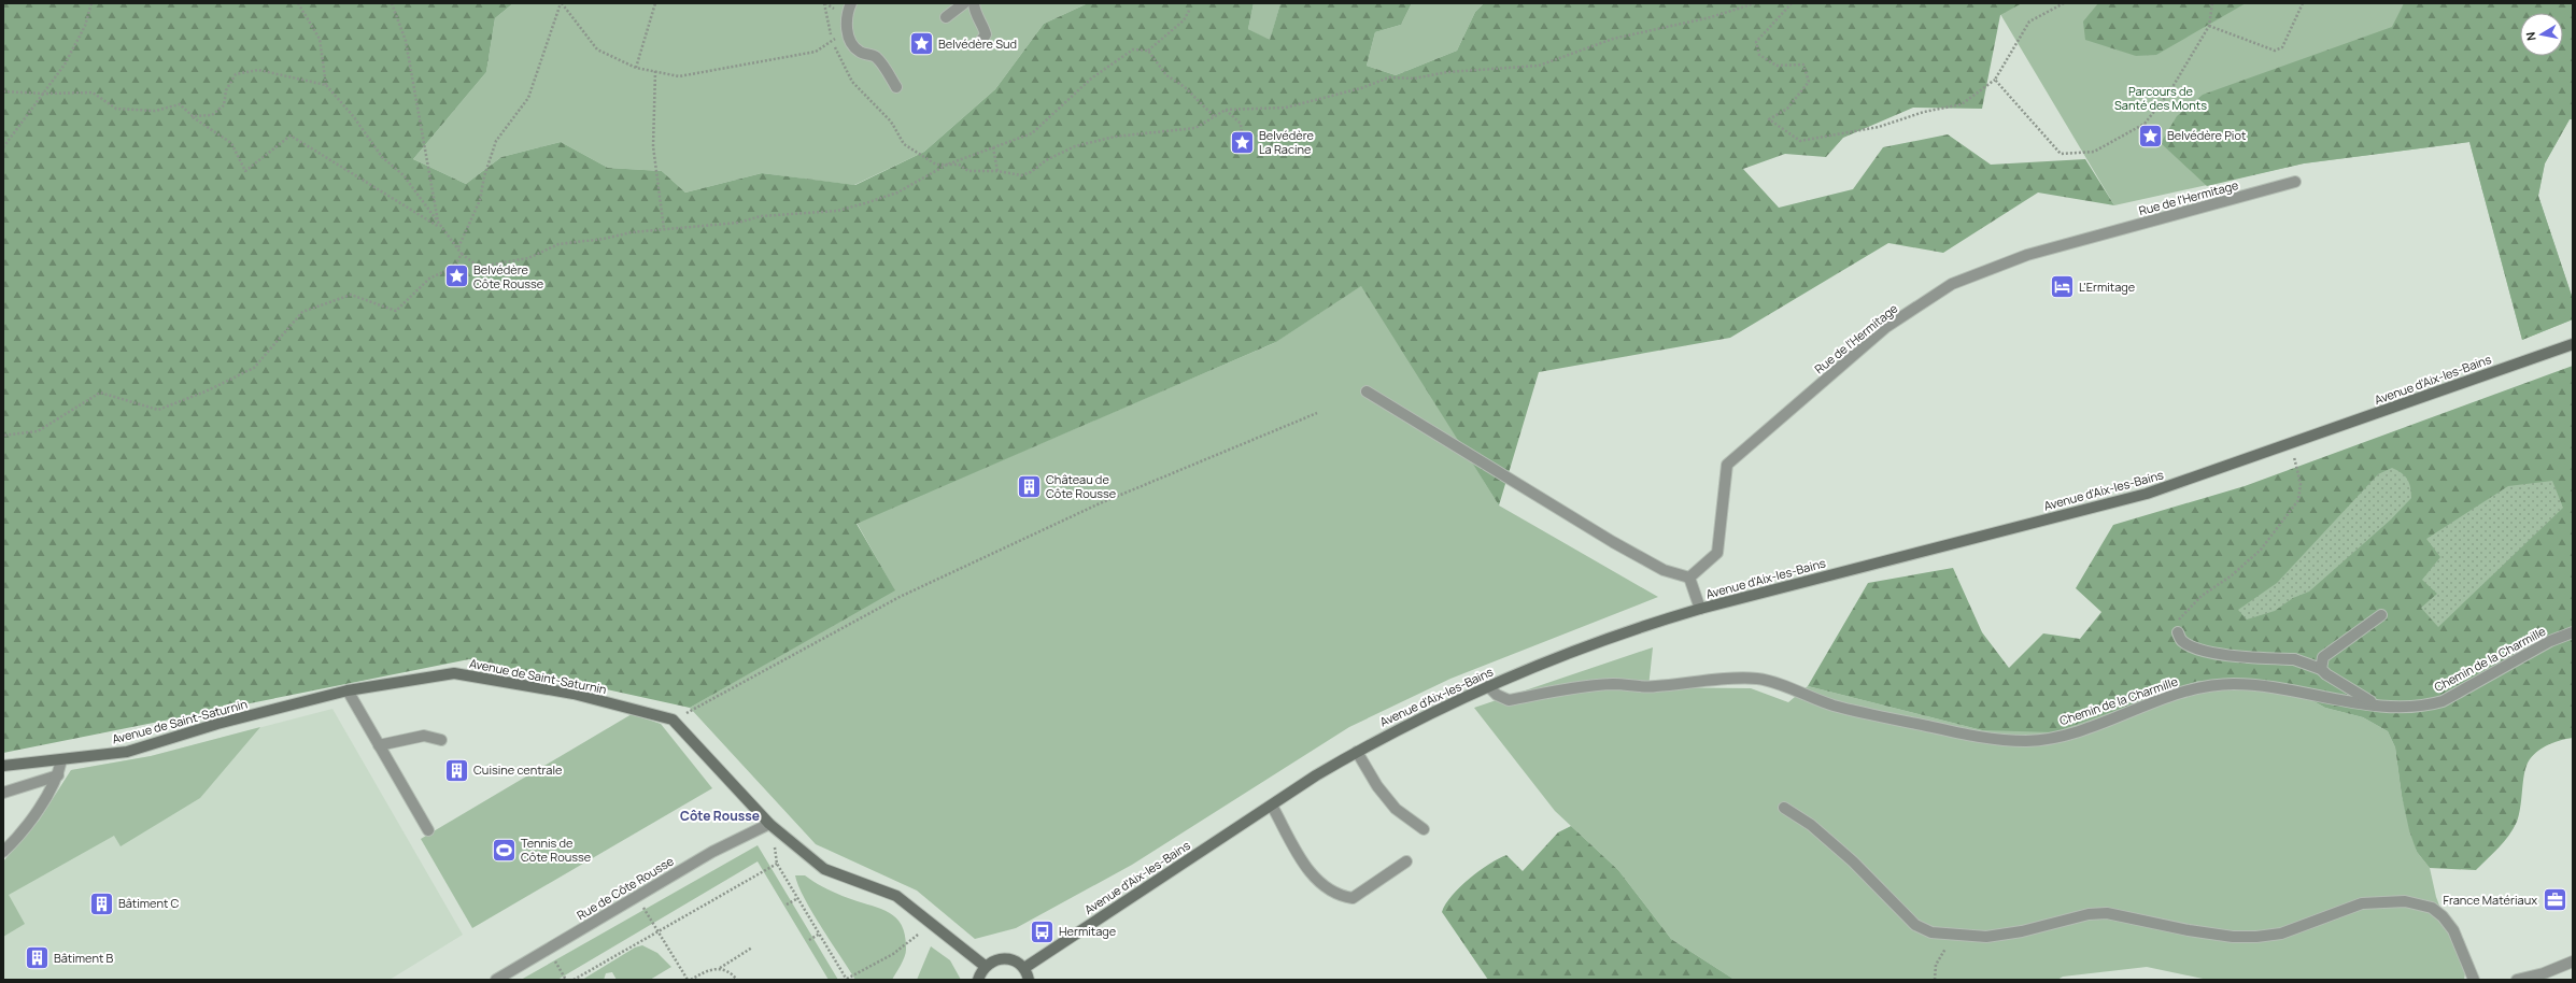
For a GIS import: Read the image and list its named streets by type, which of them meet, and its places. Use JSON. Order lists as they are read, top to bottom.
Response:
{
  "streets": {
    "main road": ["Avenue d'Aix-les-Bains", "Avenue de Saint-Saturnin"],
    "street": ["Rue de l'Hermitage", "Chemin de la Charmille", "Rue de Côte Rousse"]
  },
  "crossings": [
    ["Avenue d'Aix-les-Bains", "Chemin de la Charmille"]
  ],
  "districts": ["Côte Rousse"],
  "parks": ["Parcours de Santé des Monts"],
  "places": {
    "place": [
      "Belvédère Sud",
      "Belvédère Piot",
      "Belvédère La Racine",
      "Belvédère Côte Rousse"
    ],
    "hotel": ["L'Ermitage"],
    "building": [
      "Château de Côte Rousse",
      "Cuisine centrale",
      "Bâtiment C",
      "Bâtiment B"
    ],
    "sports": ["Tennis de Côte Rousse"],
    "office": ["France Matériaux"],
    "bus stop": ["Hermitage"]
  },
  "north": "left"
}
